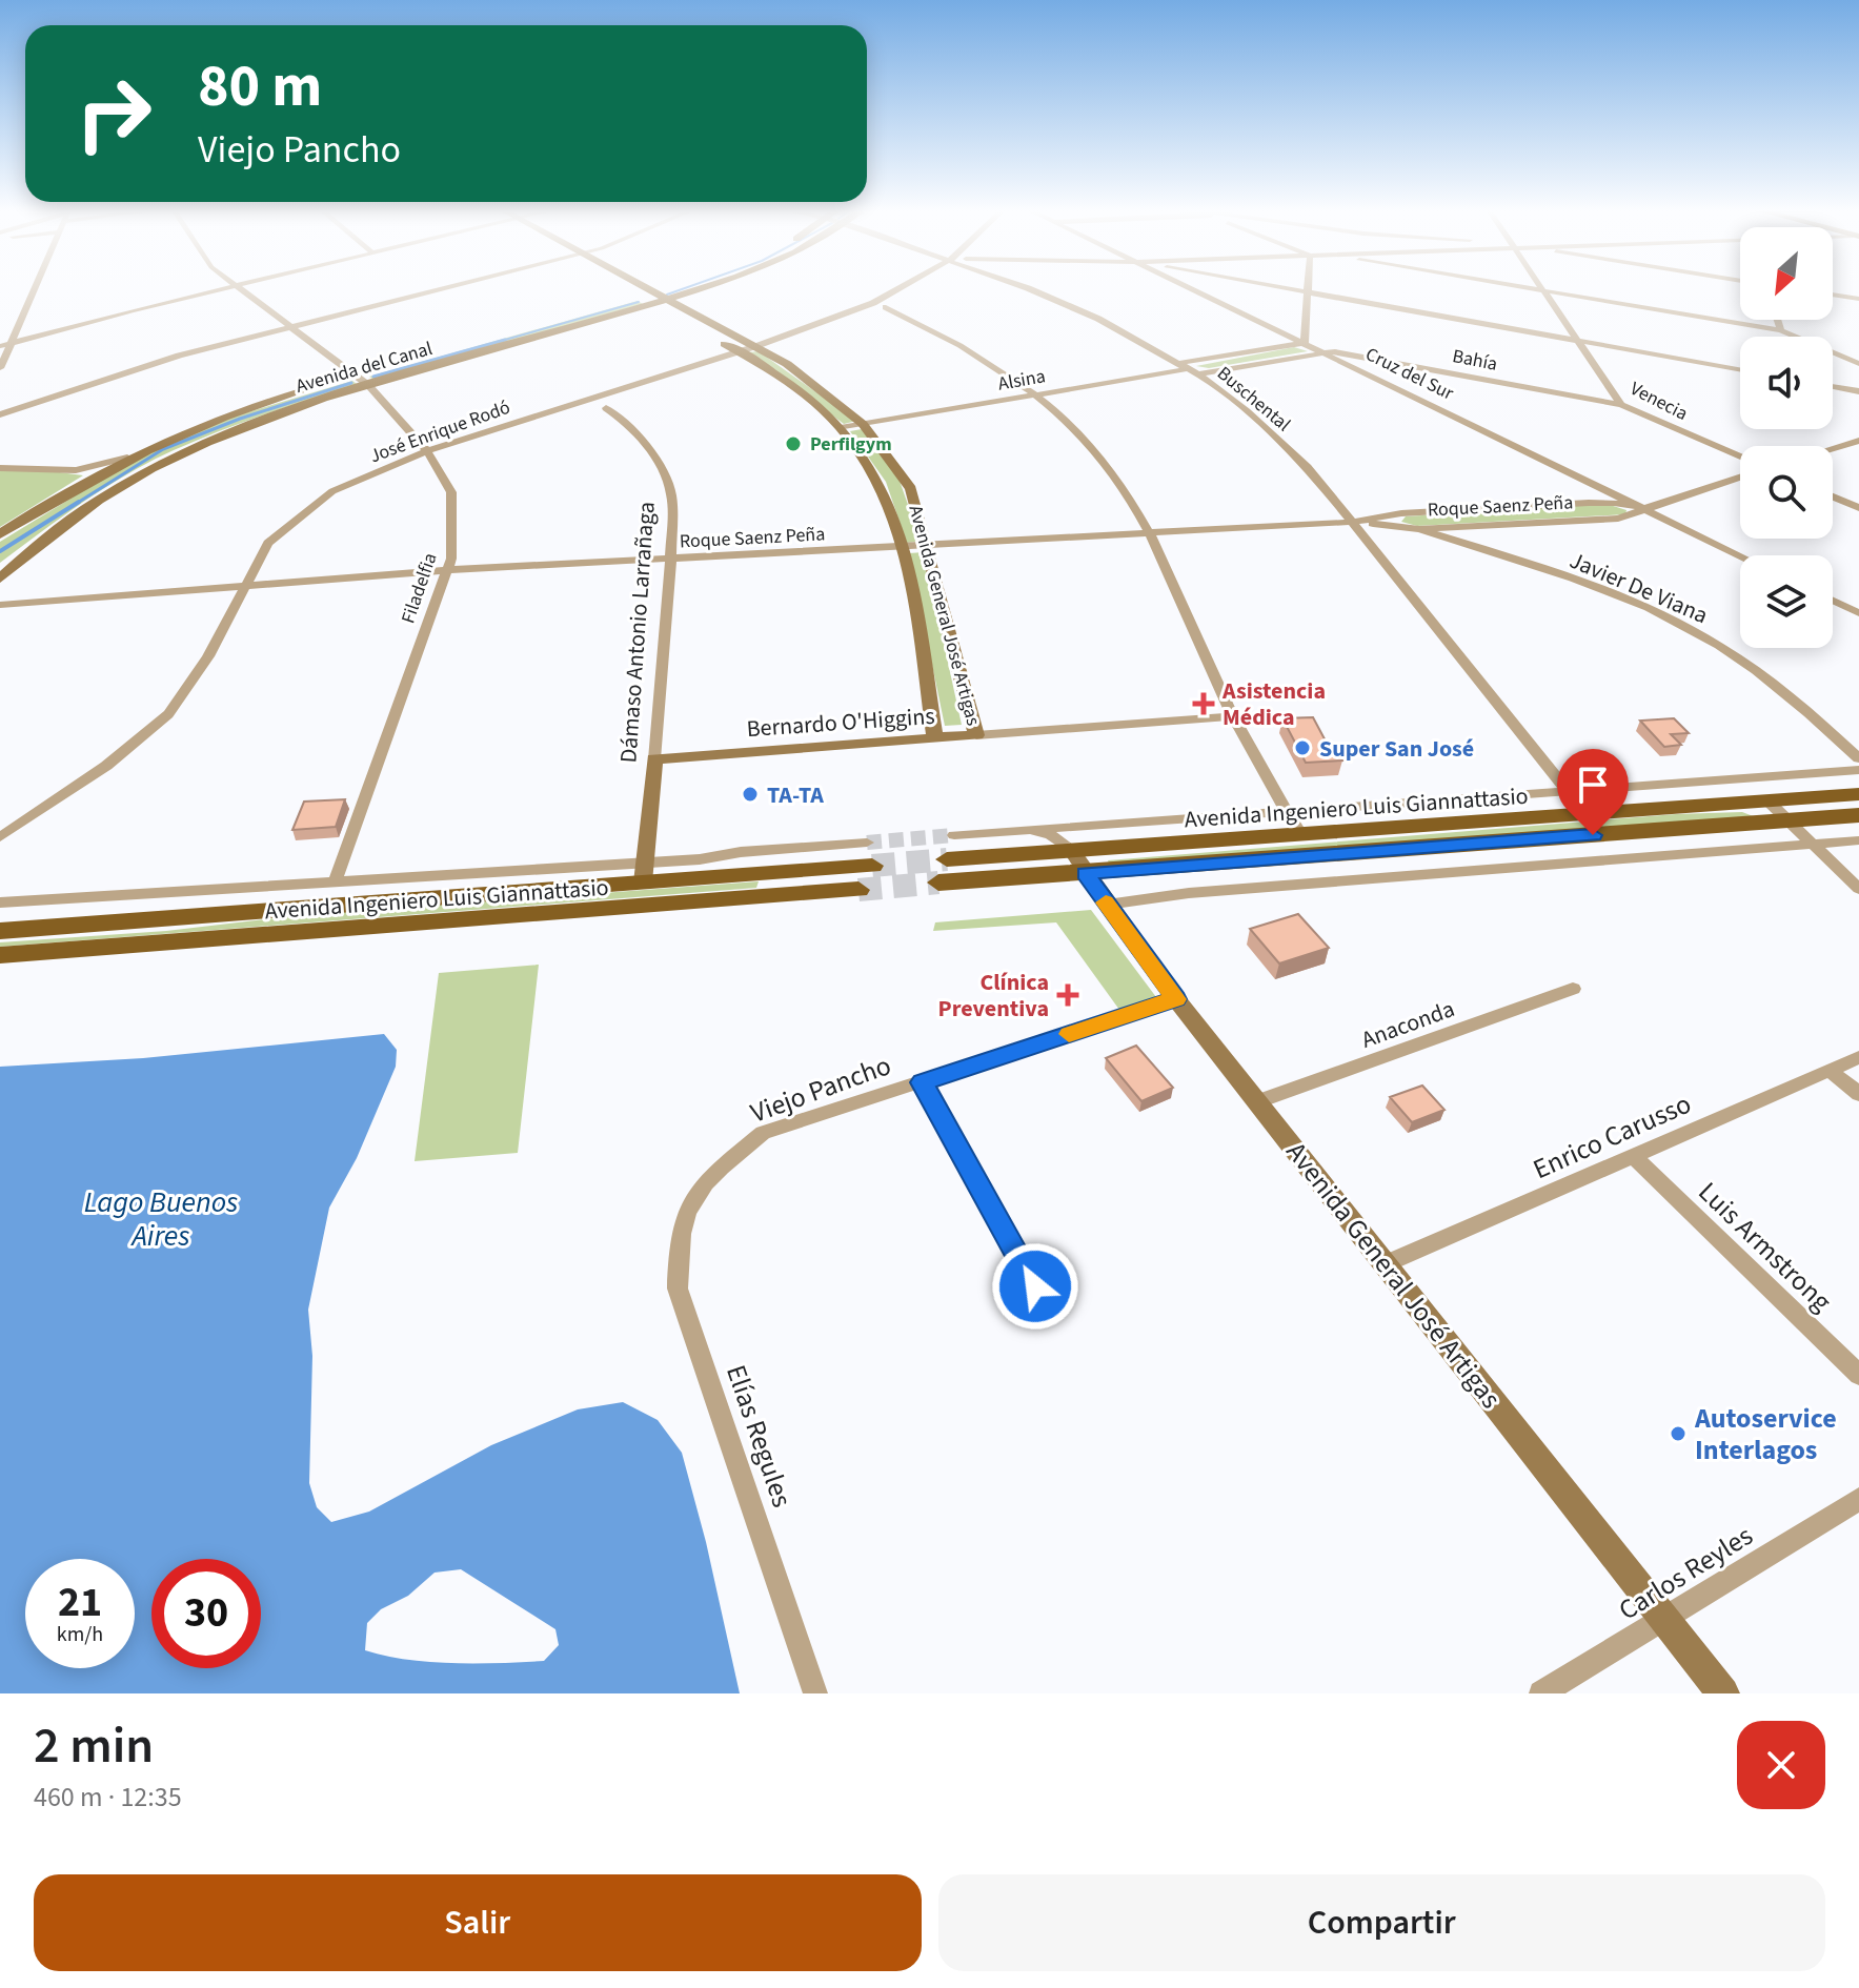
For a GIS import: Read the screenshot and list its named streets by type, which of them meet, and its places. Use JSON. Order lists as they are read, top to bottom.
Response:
{
  "streets": {
    "main road": ["Avenida Ingeniero Luis Giannattasio"],
    "street": [
      "Bahía",
      "Avenida del Canal",
      "Cruz del Sur",
      "Alsina",
      "Buschental",
      "Venecia",
      "José Enrique Rodó",
      "Roque Saenz Peña",
      "Javier De Viana",
      "Filadelfia",
      "Avenida General José Artigas",
      "Dámaso Antonio Larrañaga",
      "Bernardo O'Higgins",
      "Anaconda",
      "Viejo Pancho",
      "Enrico Carusso",
      "Luis Armstrong",
      "Elías Regules",
      "Carlos Reyles"
    ]
  },
  "crossings": [
    ["Bahía", "Cruz del Sur"],
    ["Bahía", "Venecia"],
    ["Avenida del Canal", "Filadelfia"],
    ["Avenida del Canal", "Avenida General José Artigas"],
    ["Cruz del Sur", "Alsina"],
    ["Cruz del Sur", "Roque Saenz Peña"],
    ["Alsina", "Buschental"],
    ["Alsina", "Avenida General José Artigas"],
    ["Buschental", "Roque Saenz Peña"],
    ["Buschental", "Avenida Ingeniero Luis Giannattasio"],
    ["José Enrique Rodó", "Roque Saenz Peña"],
    ["José Enrique Rodó", "Filadelfia"],
    ["José Enrique Rodó", "Avenida General José Artigas"],
    ["Roque Saenz Peña", "Javier De Viana"],
    ["Roque Saenz Peña", "Filadelfia"],
    ["Roque Saenz Peña", "Avenida General José Artigas"],
    ["Roque Saenz Peña", "Dámaso Antonio Larrañaga"],
    ["Filadelfia", "Avenida Ingeniero Luis Giannattasio"],
    ["Avenida General José Artigas", "Bernardo O'Higgins"],
    ["Avenida General José Artigas", "Avenida Ingeniero Luis Giannattasio"],
    ["Avenida General José Artigas", "Anaconda"],
    ["Avenida General José Artigas", "Viejo Pancho"],
    ["Avenida General José Artigas", "Enrico Carusso"],
    ["Avenida General José Artigas", "Carlos Reyles"],
    ["Dámaso Antonio Larrañaga", "Bernardo O'Higgins"],
    ["Dámaso Antonio Larrañaga", "Avenida Ingeniero Luis Giannattasio"],
    ["Viejo Pancho", "Elías Regules"],
    ["Enrico Carusso", "Luis Armstrong"]
  ],
  "water": ["Lago Buenos Aires"],
  "places": {
    "other": [
      "Perfilgym",
      "Super San José",
      "TA-TA",
      "Autoservice Interlagos"
    ],
    "health": ["Asistencia Médica", "Clínica Preventiva"]
  },
  "north": "bottom left",
  "page": {
    "turn": ["80 m", "Viejo Pancho"],
    "speed": "21 km/h",
    "limit": "30",
    "heading": ["2 min", "460 m · 12:35"],
    "buttons": ["Salir", "Compartir"]
  }
}
